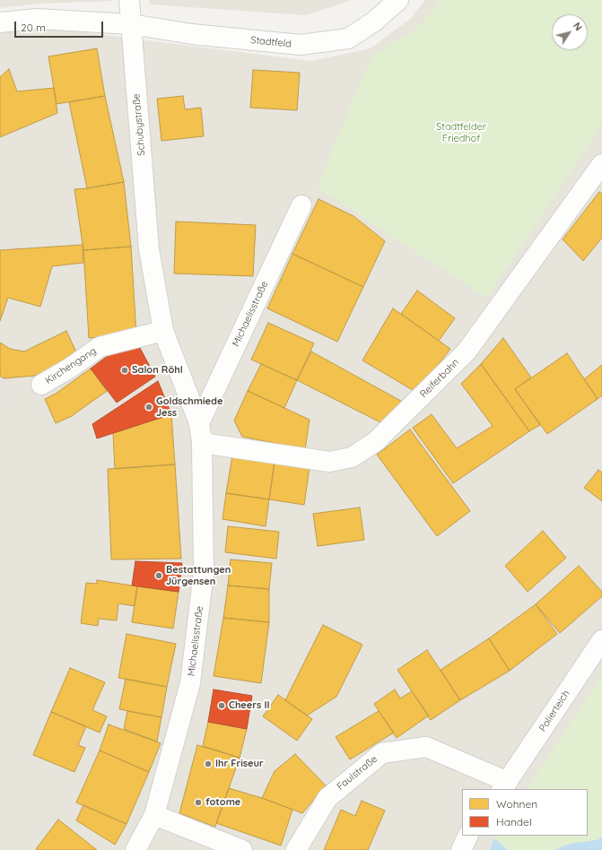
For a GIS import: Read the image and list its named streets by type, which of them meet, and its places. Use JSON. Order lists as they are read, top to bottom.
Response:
{
  "streets": {
    "street": [
      "Stadtfeld",
      "Schubystraße",
      "Michaelisstraße",
      "Kirchengang",
      "Reiferbahn",
      "Polierteich",
      "Faulstraße"
    ]
  },
  "crossings": [
    ["Stadtfeld", "Schubystraße"],
    ["Schubystraße", "Michaelisstraße"],
    ["Michaelisstraße", "Kirchengang"],
    ["Michaelisstraße", "Reiferbahn"],
    ["Polierteich", "Faulstraße"]
  ],
  "parks": ["Stadtfelder Friedhof"],
  "places": [
    "Salon Röhl",
    "Goldschmiede Jess",
    "Bestattungen Jürgensen",
    "Cheers II",
    "Ihr Friseur",
    "fotome"
  ],
  "legend": ["Wohnen", "Handel"],
  "scale_bar": "20 m",
  "north": "top right"
}
